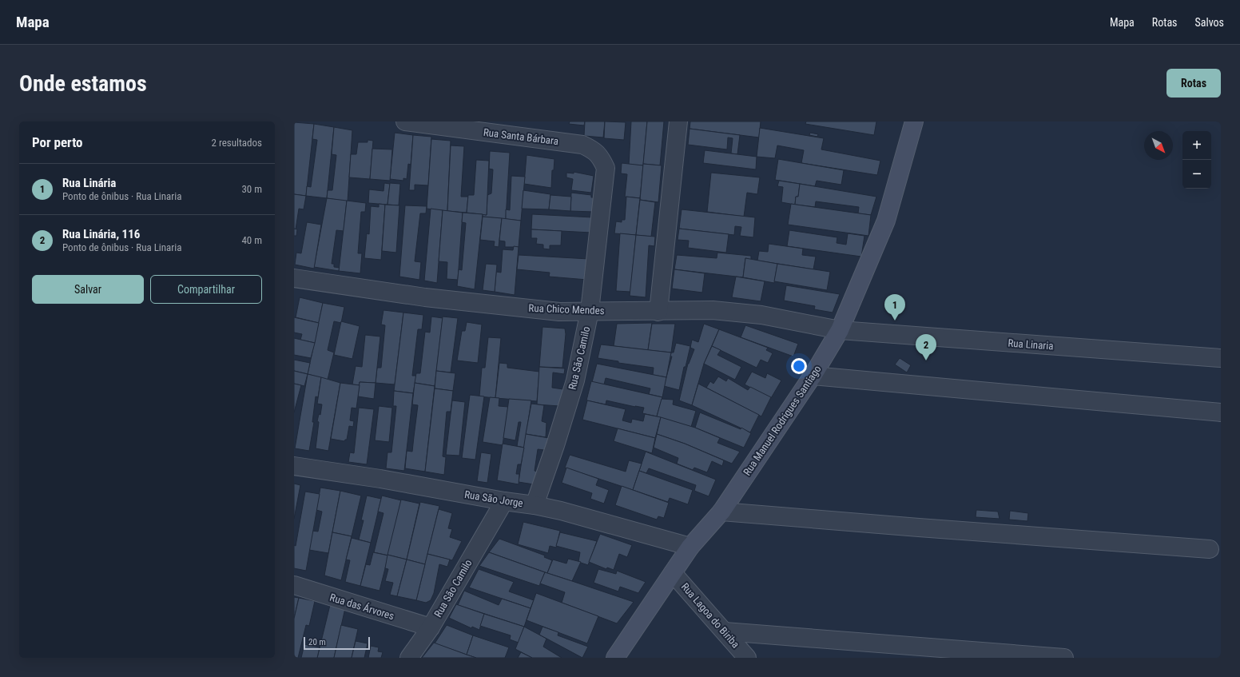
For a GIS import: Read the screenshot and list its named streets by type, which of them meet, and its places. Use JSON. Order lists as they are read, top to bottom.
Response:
{
  "streets": {
    "main road": ["Rua Manuel Rodrigues Santiago"],
    "street": [
      "Rua Santa Bárbara",
      "Rua Chico Mendes",
      "Rua Linaria",
      "Rua São Camilo",
      "Rua São Jorge",
      "Rua das Árvores",
      "Rua Lagoa do Biriba"
    ]
  },
  "crossings": [
    ["Rua Santa Bárbara", "Rua São Camilo"],
    ["Rua Chico Mendes", "Rua Linaria"],
    ["Rua Chico Mendes", "Rua São Camilo"],
    ["Rua Chico Mendes", "Rua Manuel Rodrigues Santiago"],
    ["Rua Linaria", "Rua Manuel Rodrigues Santiago"],
    ["Rua São Camilo", "Rua São Jorge"],
    ["Rua São Camilo", "Rua das Árvores"],
    ["Rua Manuel Rodrigues Santiago", "Rua São Jorge"],
    ["Rua Manuel Rodrigues Santiago", "Rua Lagoa do Biriba"]
  ],
  "scale_bar": "20 m",
  "north": "bottom right",
  "page": {
    "header": "Mapa",
    "nav": ["Mapa", "Rotas", "Salvos"],
    "buttons": [
      "Rotas",
      ["Salvar", "Compartilhar"]
    ],
    "title": "Onde estamos",
    "heading": ["Por perto", "2 resultados"],
    "map_buttons": ["+", "−"],
    "list": [
      {
        "mark": "1",
        "name": "Rua Linária",
        "note": "Ponto de ônibus · Rua Linaria",
        "value": "30 m"
      },
      {
        "mark": "2",
        "name": "Rua Linária, 116",
        "note": "Ponto de ônibus · Rua Linaria",
        "value": "40 m"
      }
    ],
    "pins": ["1", "2"],
    "scale": "20 m"
  }
}
